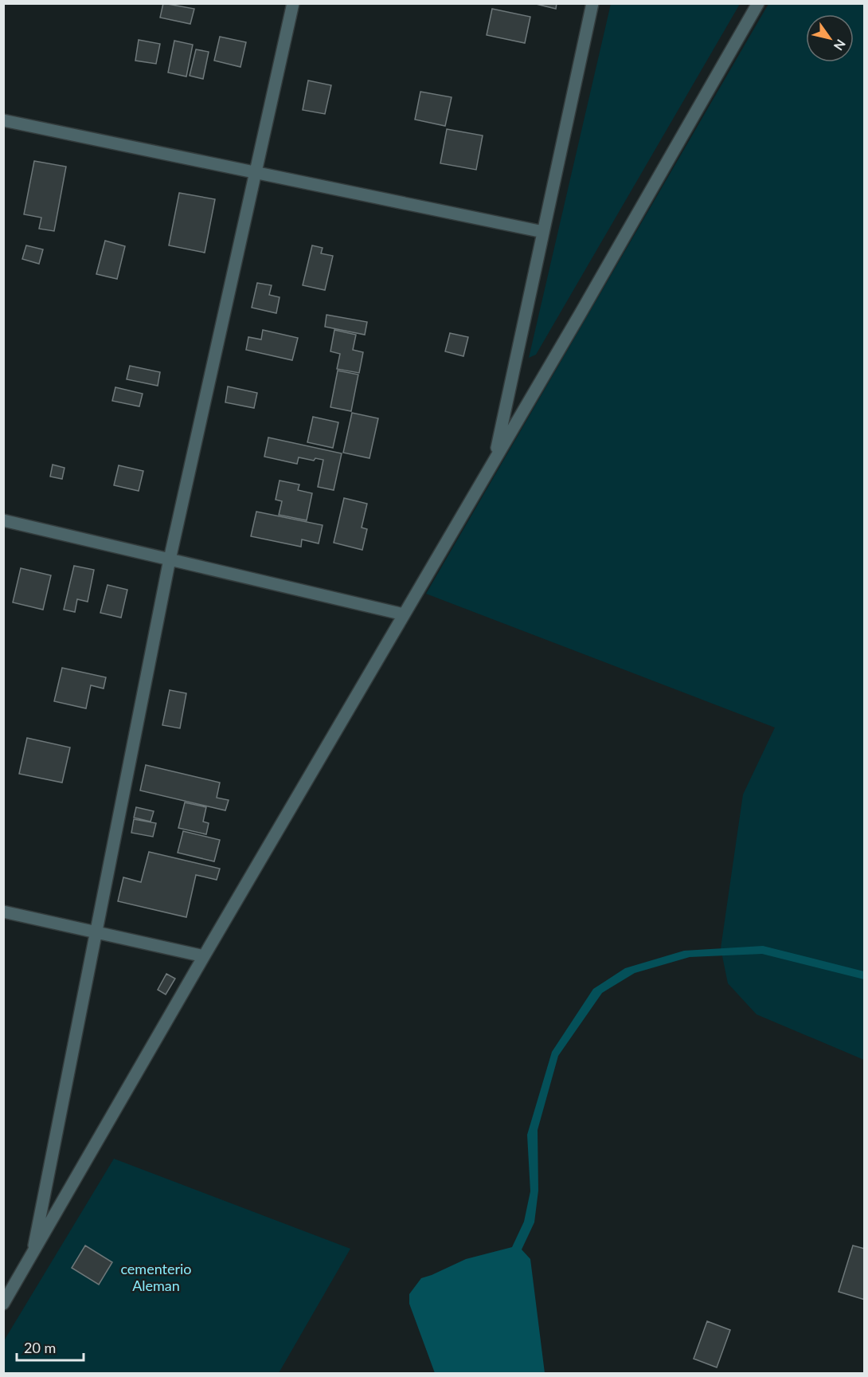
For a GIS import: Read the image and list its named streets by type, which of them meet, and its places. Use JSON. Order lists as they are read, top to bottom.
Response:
{
  "parks": ["cementerio Aleman"],
  "scale_bar": "20 m",
  "north": "bottom right"
}
